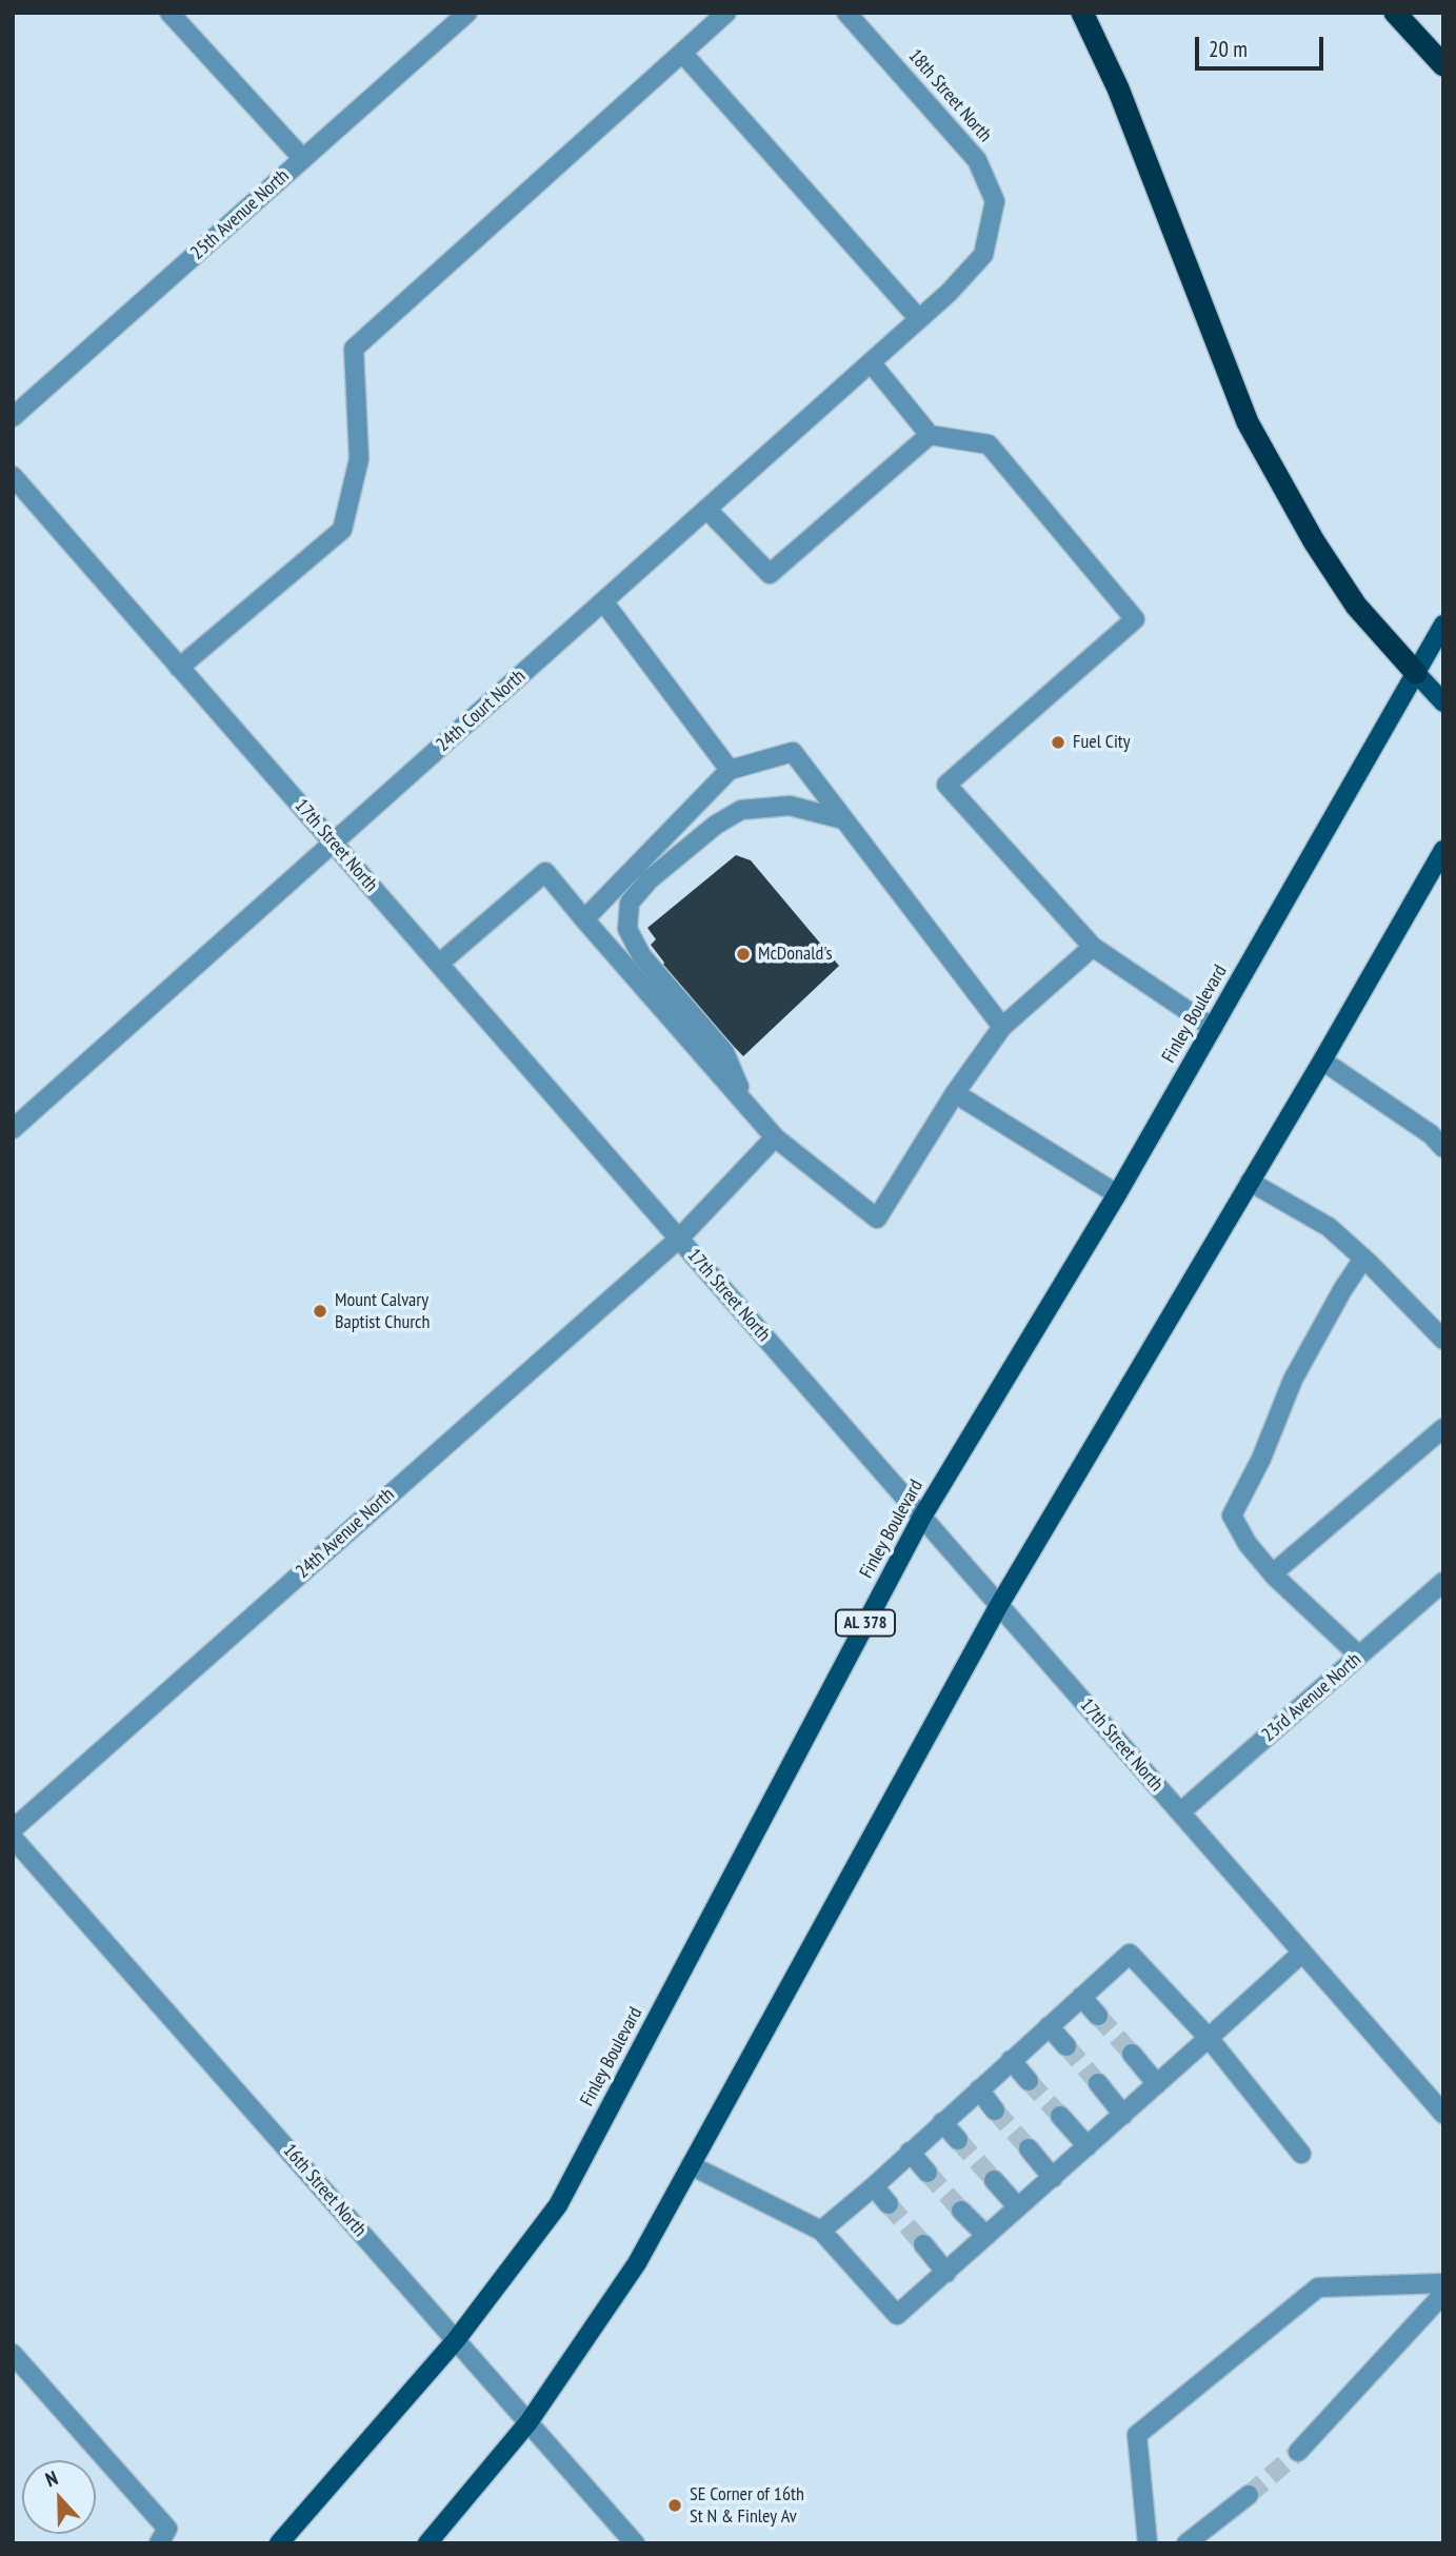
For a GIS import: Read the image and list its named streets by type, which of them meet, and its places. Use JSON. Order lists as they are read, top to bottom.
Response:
{
  "streets": {
    "main road": ["Finley Boulevard", "AL 378"],
    "street": [
      "18th Street North",
      "25th Avenue North",
      "24th Court North",
      "17th Street North",
      "24th Avenue North",
      "23rd Avenue North",
      "16th Street North"
    ]
  },
  "crossings": [
    ["18th Street North", "24th Court North"],
    ["24th Court North", "17th Street North"],
    ["17th Street North", "Finley Boulevard"],
    ["17th Street North", "24th Avenue North"],
    ["17th Street North", "23rd Avenue North"],
    ["Finley Boulevard", "16th Street North"]
  ],
  "places": [
    "Fuel City",
    "McDonald's",
    "Mount Calvary Baptist Church",
    "SE Corner of 16th St N & Finley Av"
  ],
  "scale_bar": "20 m",
  "north": "top"
}
